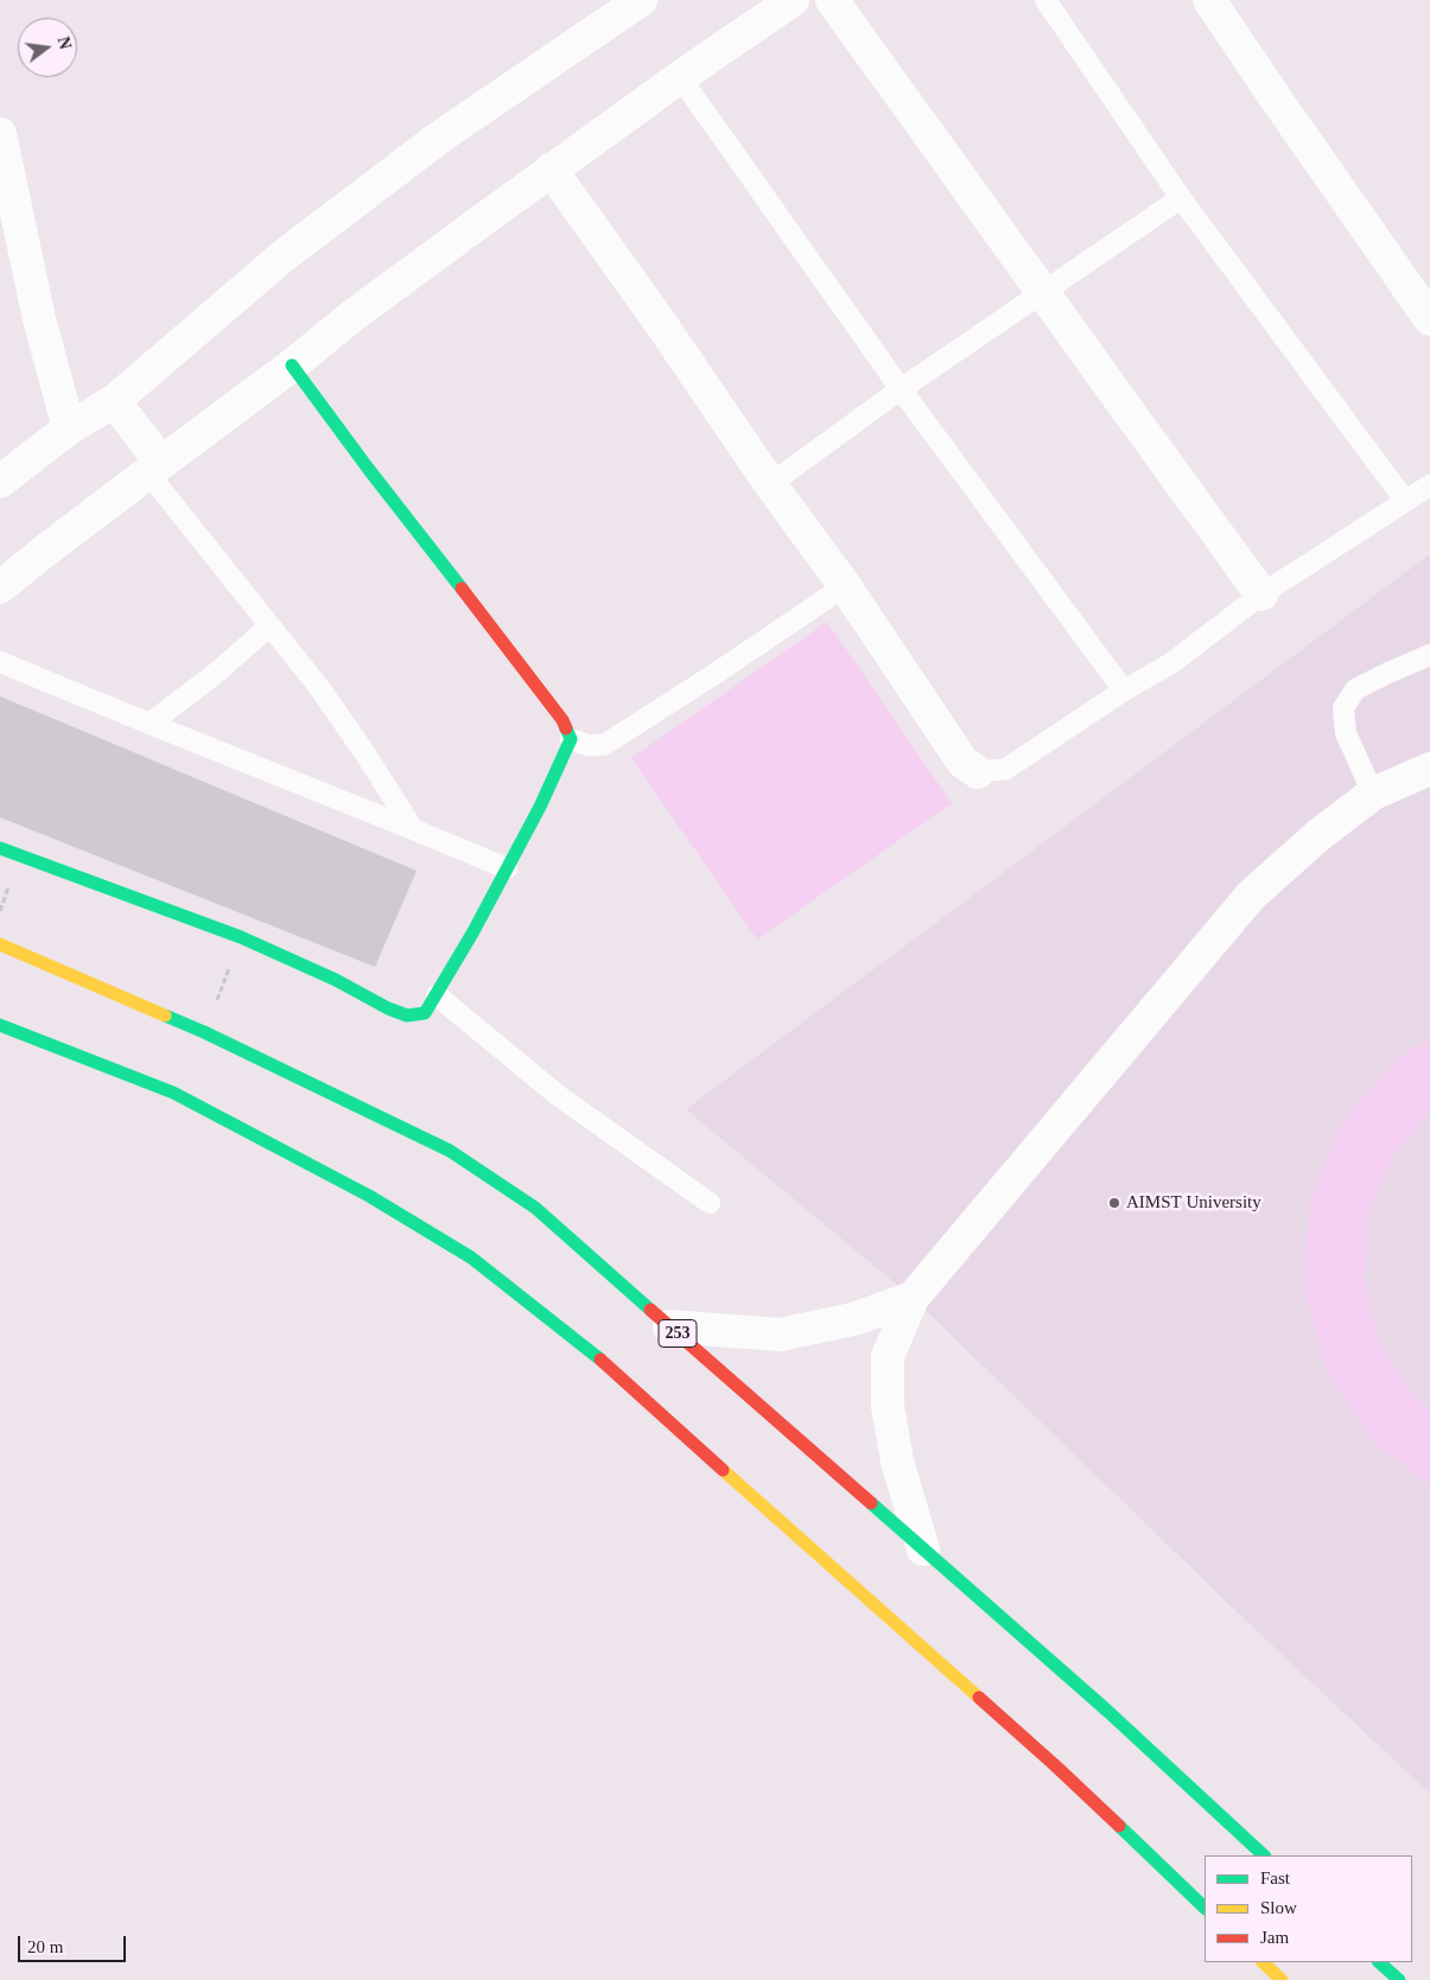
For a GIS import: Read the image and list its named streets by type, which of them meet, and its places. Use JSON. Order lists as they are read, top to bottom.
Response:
{
  "streets": {
    "main road": ["253"]
  },
  "places": ["AIMST University"],
  "legend": ["Fast", "Slow", "Jam"],
  "scale_bar": "20 m",
  "north": "right"
}
